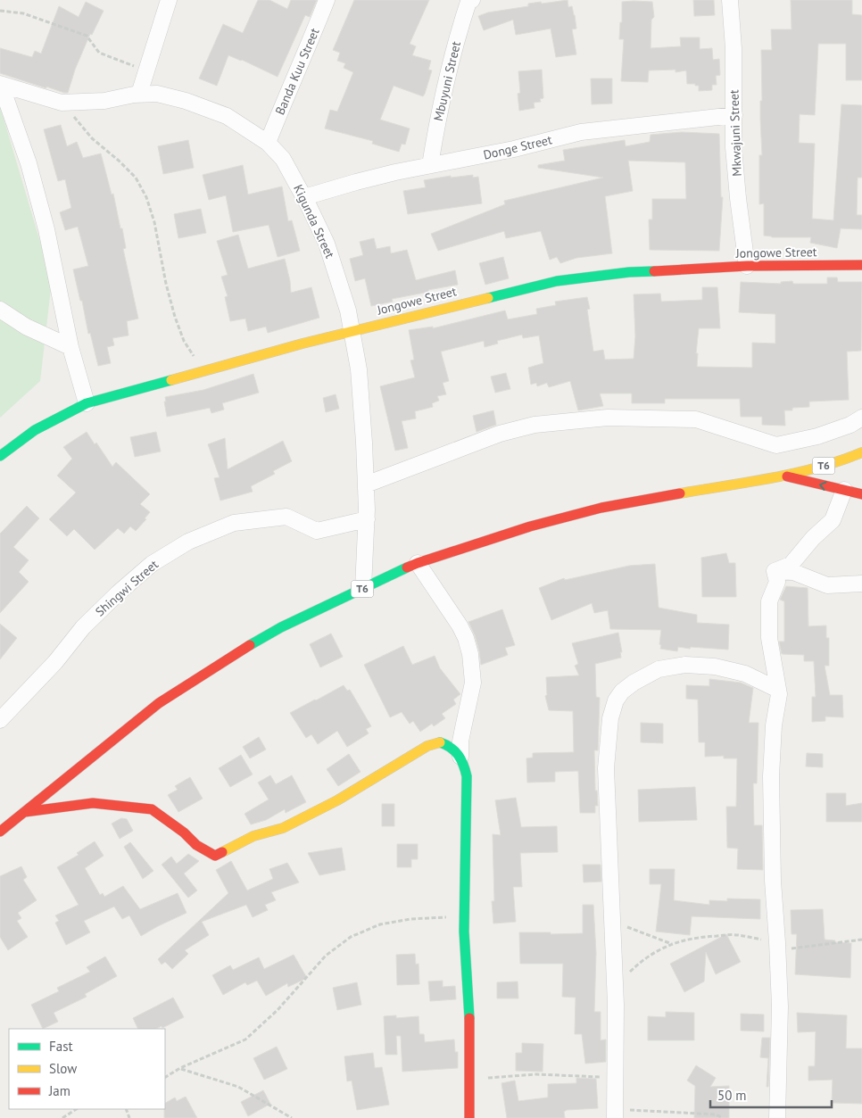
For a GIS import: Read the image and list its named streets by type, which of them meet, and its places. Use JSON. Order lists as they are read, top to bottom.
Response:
{
  "streets": {
    "main road": ["Jongowe Street", "T6"],
    "street": [
      "Banda Kuu Street",
      "Mbuyuni Street",
      "Mkwajuni Street",
      "Donge Street",
      "Kigunda Street",
      "Shingwi Street"
    ]
  },
  "crossings": [
    ["Banda Kuu Street", "Kigunda Street"],
    ["Mbuyuni Street", "Donge Street"],
    ["Mkwajuni Street", "Donge Street"],
    ["Mkwajuni Street", "Jongowe Street"],
    ["Donge Street", "Kigunda Street"],
    ["Kigunda Street", "Jongowe Street"],
    ["Kigunda Street", "T6"],
    ["Kigunda Street", "Shingwi Street"]
  ],
  "legend": ["Fast", "Slow", "Jam"],
  "scale_bar": "50 m"
}
